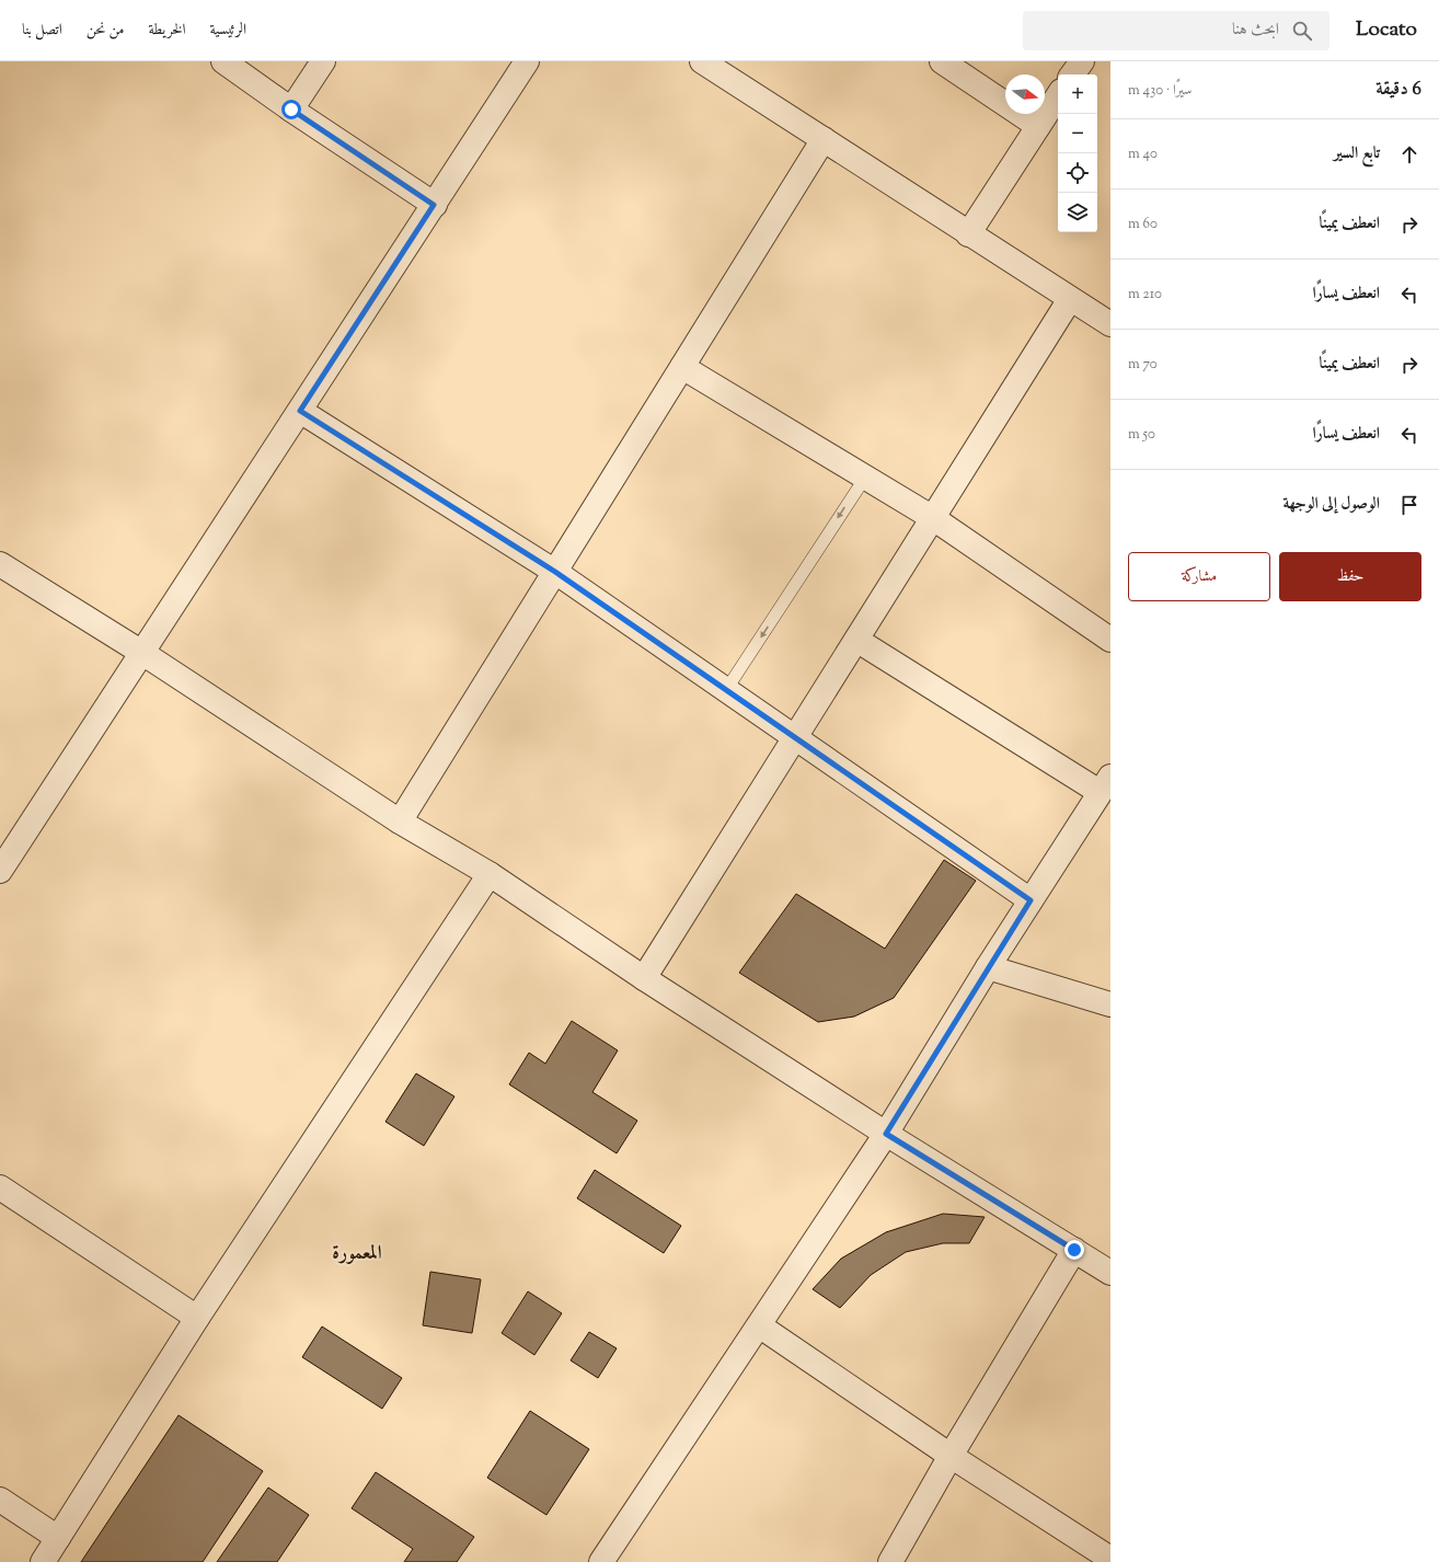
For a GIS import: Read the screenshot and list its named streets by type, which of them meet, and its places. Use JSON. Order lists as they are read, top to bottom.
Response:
{
  "districts": ["المعمورة"],
  "north": "right",
  "page": {
    "header": "Locato",
    "search": "ابحث هنا",
    "nav": [
      "الرئيسية",
      "الخريطة",
      "من نحن",
      "اتصل بنا"
    ],
    "heading": ["6 دقيقة", "سيرًا · 430 m"],
    "map_buttons": ["+", "−"],
    "list": [
      ["تابع السير", "40 m"],
      ["انعطف يمينًا", "60 m"],
      ["انعطف يسارًا", "210 m"],
      ["انعطف يمينًا", "70 m"],
      ["انعطف يسارًا", "50 m"],
      "الوصول إلى الوجهة"
    ],
    "buttons": ["حفظ", "مشاركة"]
  }
}
